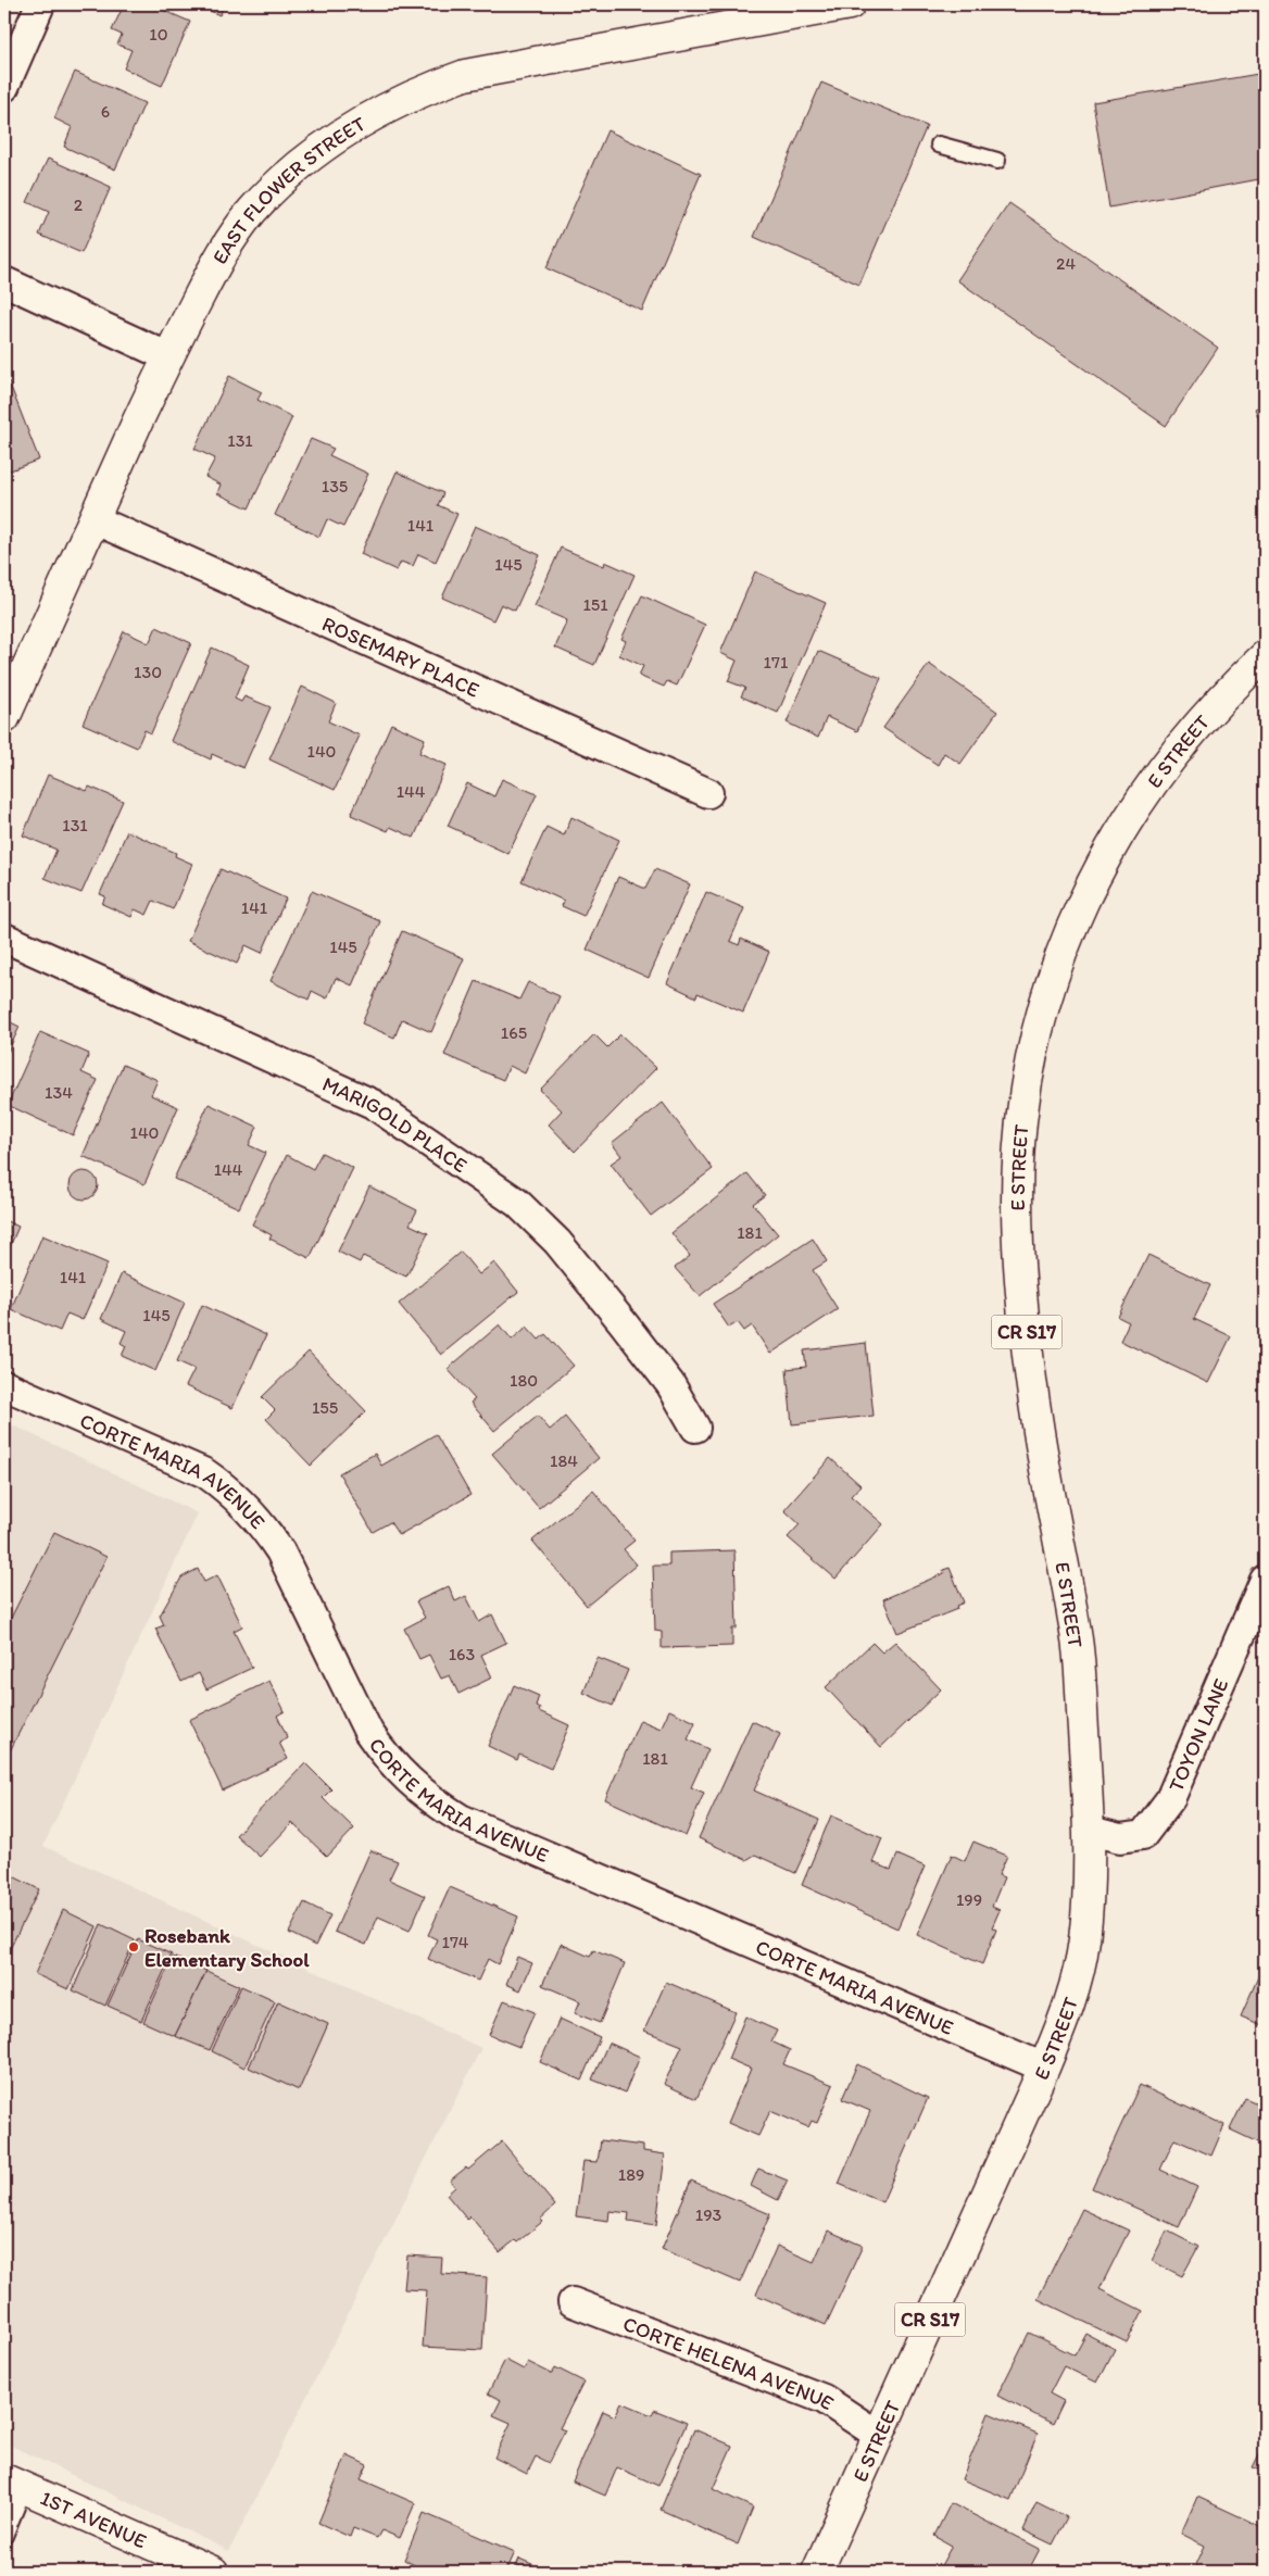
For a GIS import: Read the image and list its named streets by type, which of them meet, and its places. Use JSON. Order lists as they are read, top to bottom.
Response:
{
  "streets": {
    "main road": [
      "EAST FLOWER STREET",
      "E STREET",
      "CR S17",
      "1ST AVENUE"
    ],
    "street": [
      "ROSEMARY PLACE",
      "MARIGOLD PLACE",
      "CORTE MARIA AVENUE",
      "TOYON LANE",
      "CORTE HELENA AVENUE"
    ]
  },
  "crossings": [
    ["EAST FLOWER STREET", "ROSEMARY PLACE"],
    ["E STREET", "CORTE MARIA AVENUE"],
    ["E STREET", "TOYON LANE"],
    ["E STREET", "CORTE HELENA AVENUE"]
  ],
  "places": ["Rosebank Elementary School"],
  "house_numbers": [
    "10",
    "6",
    "2",
    "24",
    "131",
    "135",
    "141",
    "145",
    "151",
    "171",
    "130",
    "140",
    "144",
    "131",
    "141",
    "145",
    "165",
    "134",
    "140",
    "144",
    "181",
    "141",
    "145",
    "180",
    "155",
    "184",
    "163",
    "181",
    "199",
    "174",
    "189",
    "193"
  ]
}
